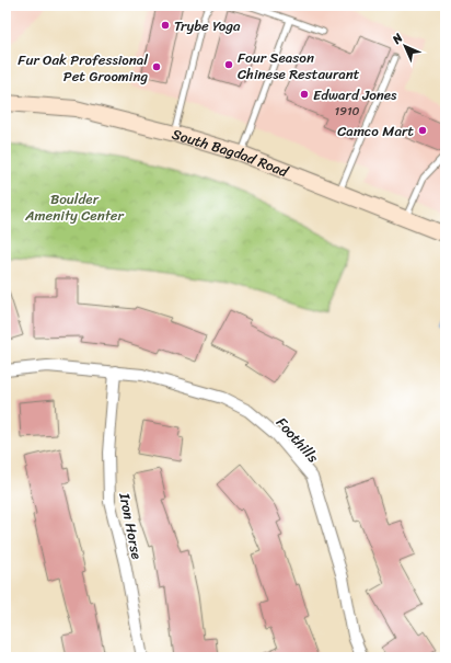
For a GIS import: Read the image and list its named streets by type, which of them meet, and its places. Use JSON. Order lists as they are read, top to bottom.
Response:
{
  "streets": {
    "main road": ["South Bagdad Road"],
    "street": ["Foothills", "Iron Horse"]
  },
  "crossings": [
    ["Foothills", "Iron Horse"]
  ],
  "parks": ["Boulder Amenity Center"],
  "places": [
    "Trybe Yoga",
    "Four Season Chinese Restaurant",
    "Fur Oak Professional Pet Grooming",
    "Edward Jones",
    "Camco Mart"
  ],
  "house_numbers": ["1910"],
  "north": "top left"
}
